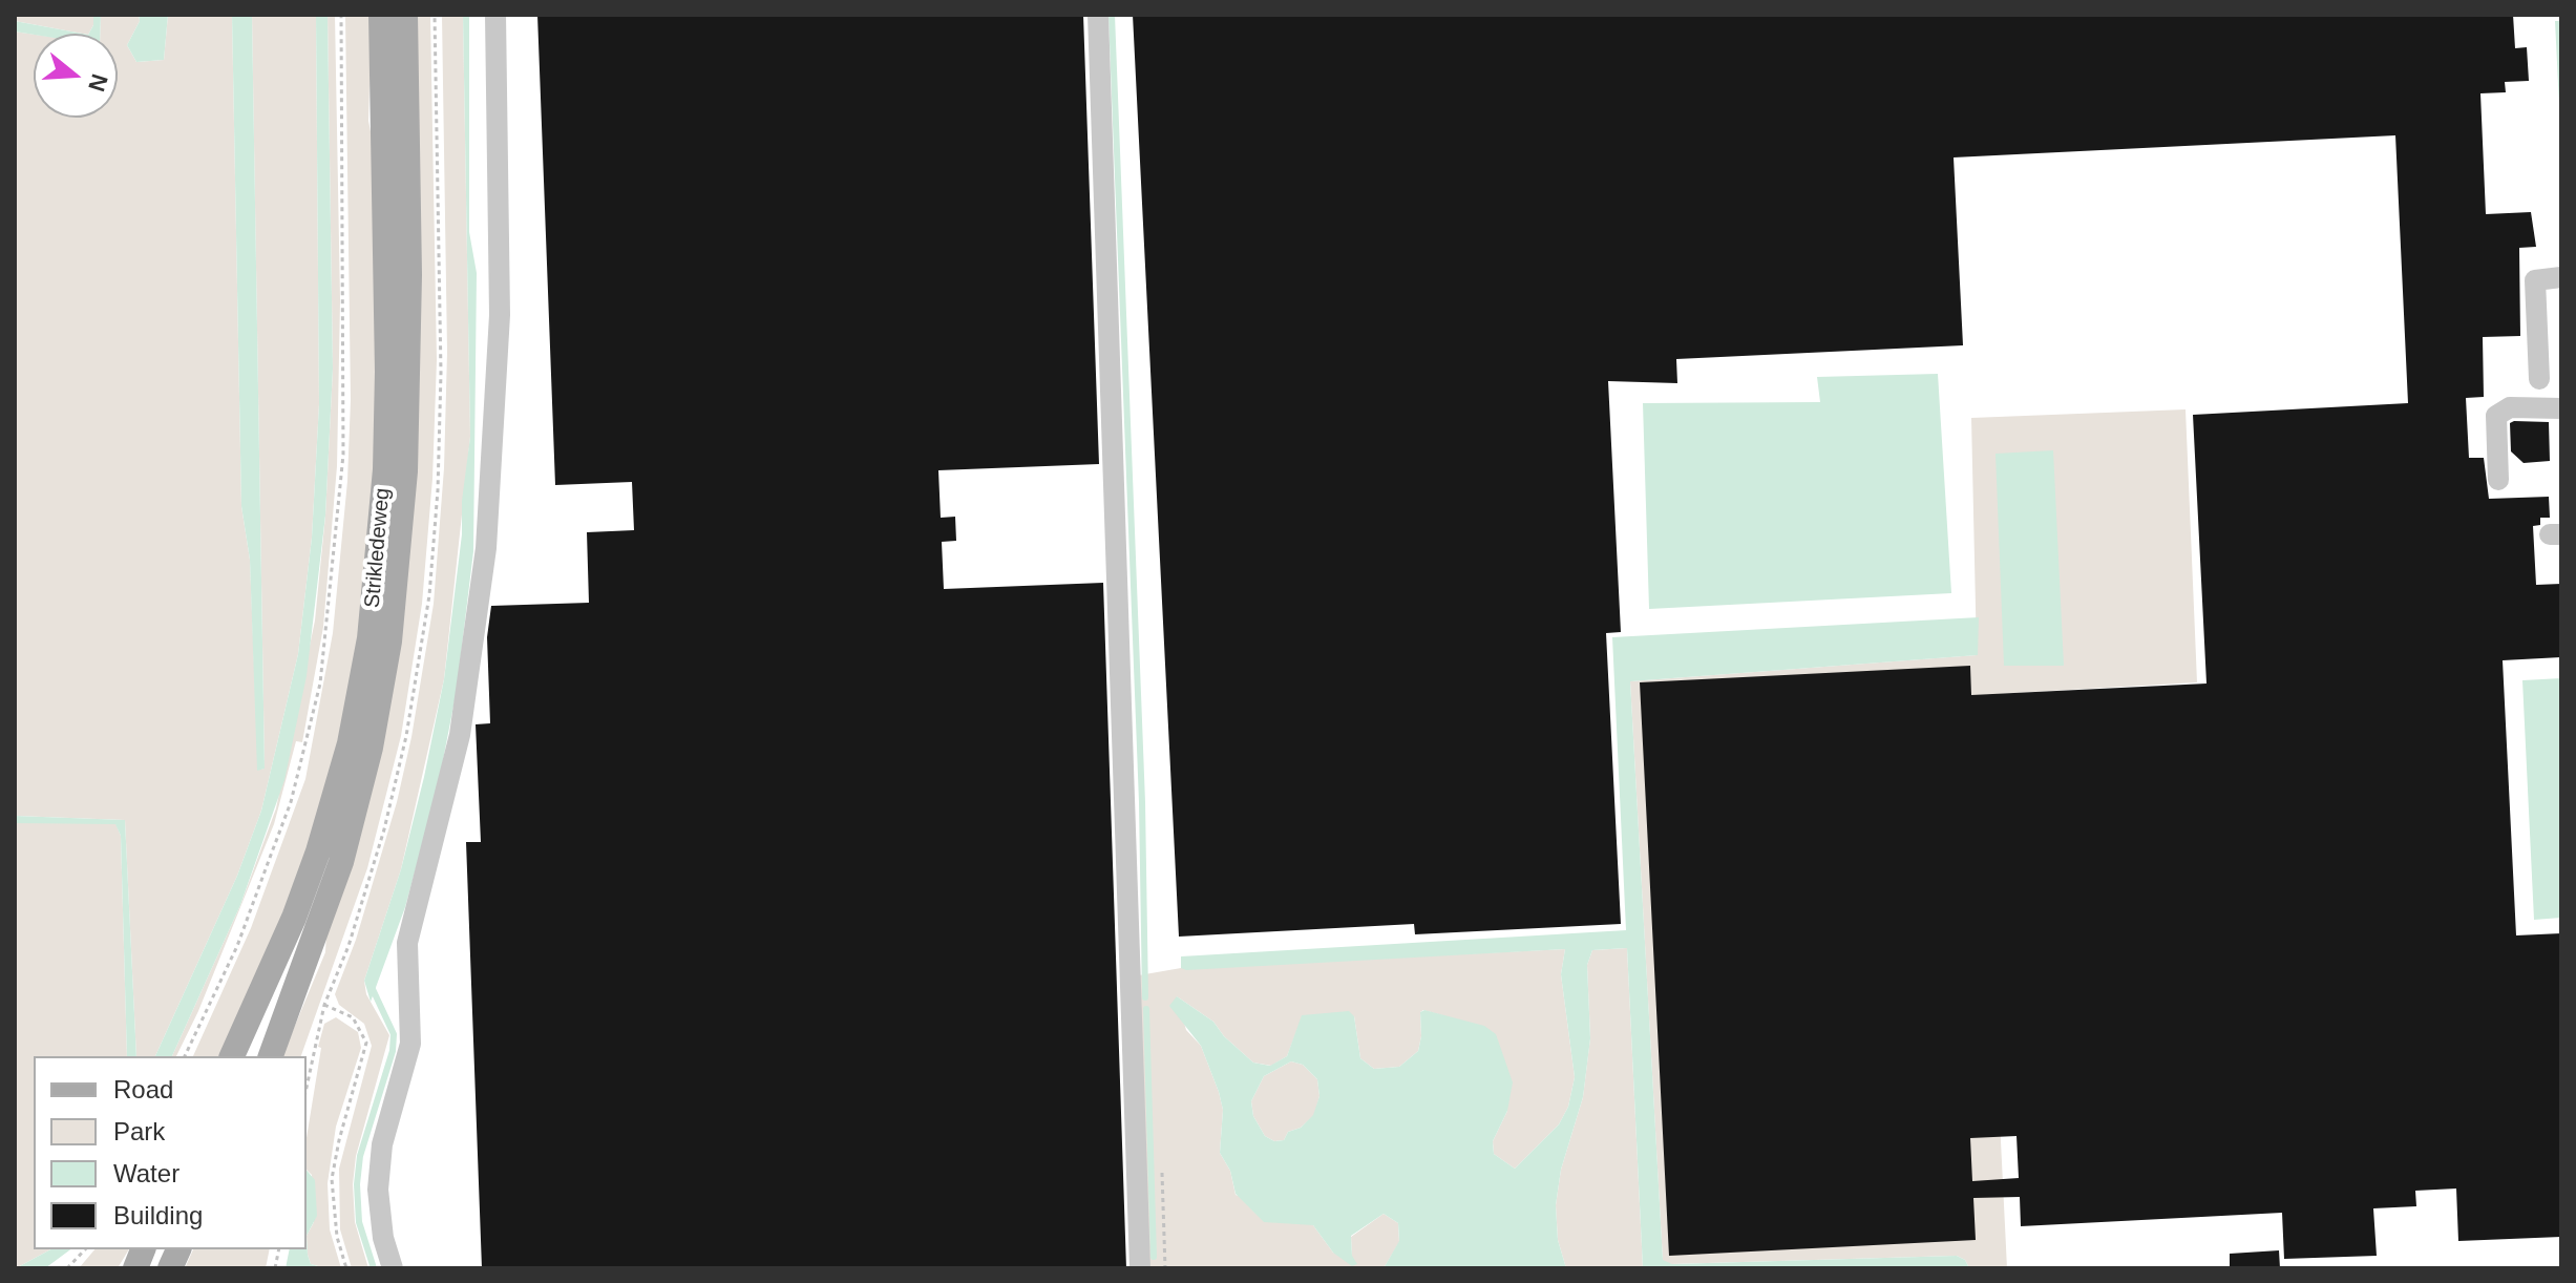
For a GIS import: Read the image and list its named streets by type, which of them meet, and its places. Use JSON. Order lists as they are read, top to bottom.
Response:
{
  "streets": {
    "main road": ["Strikledeweg"]
  },
  "legend": [
    "Road",
    "Park",
    "Water",
    "Building"
  ],
  "north": "right"
}
